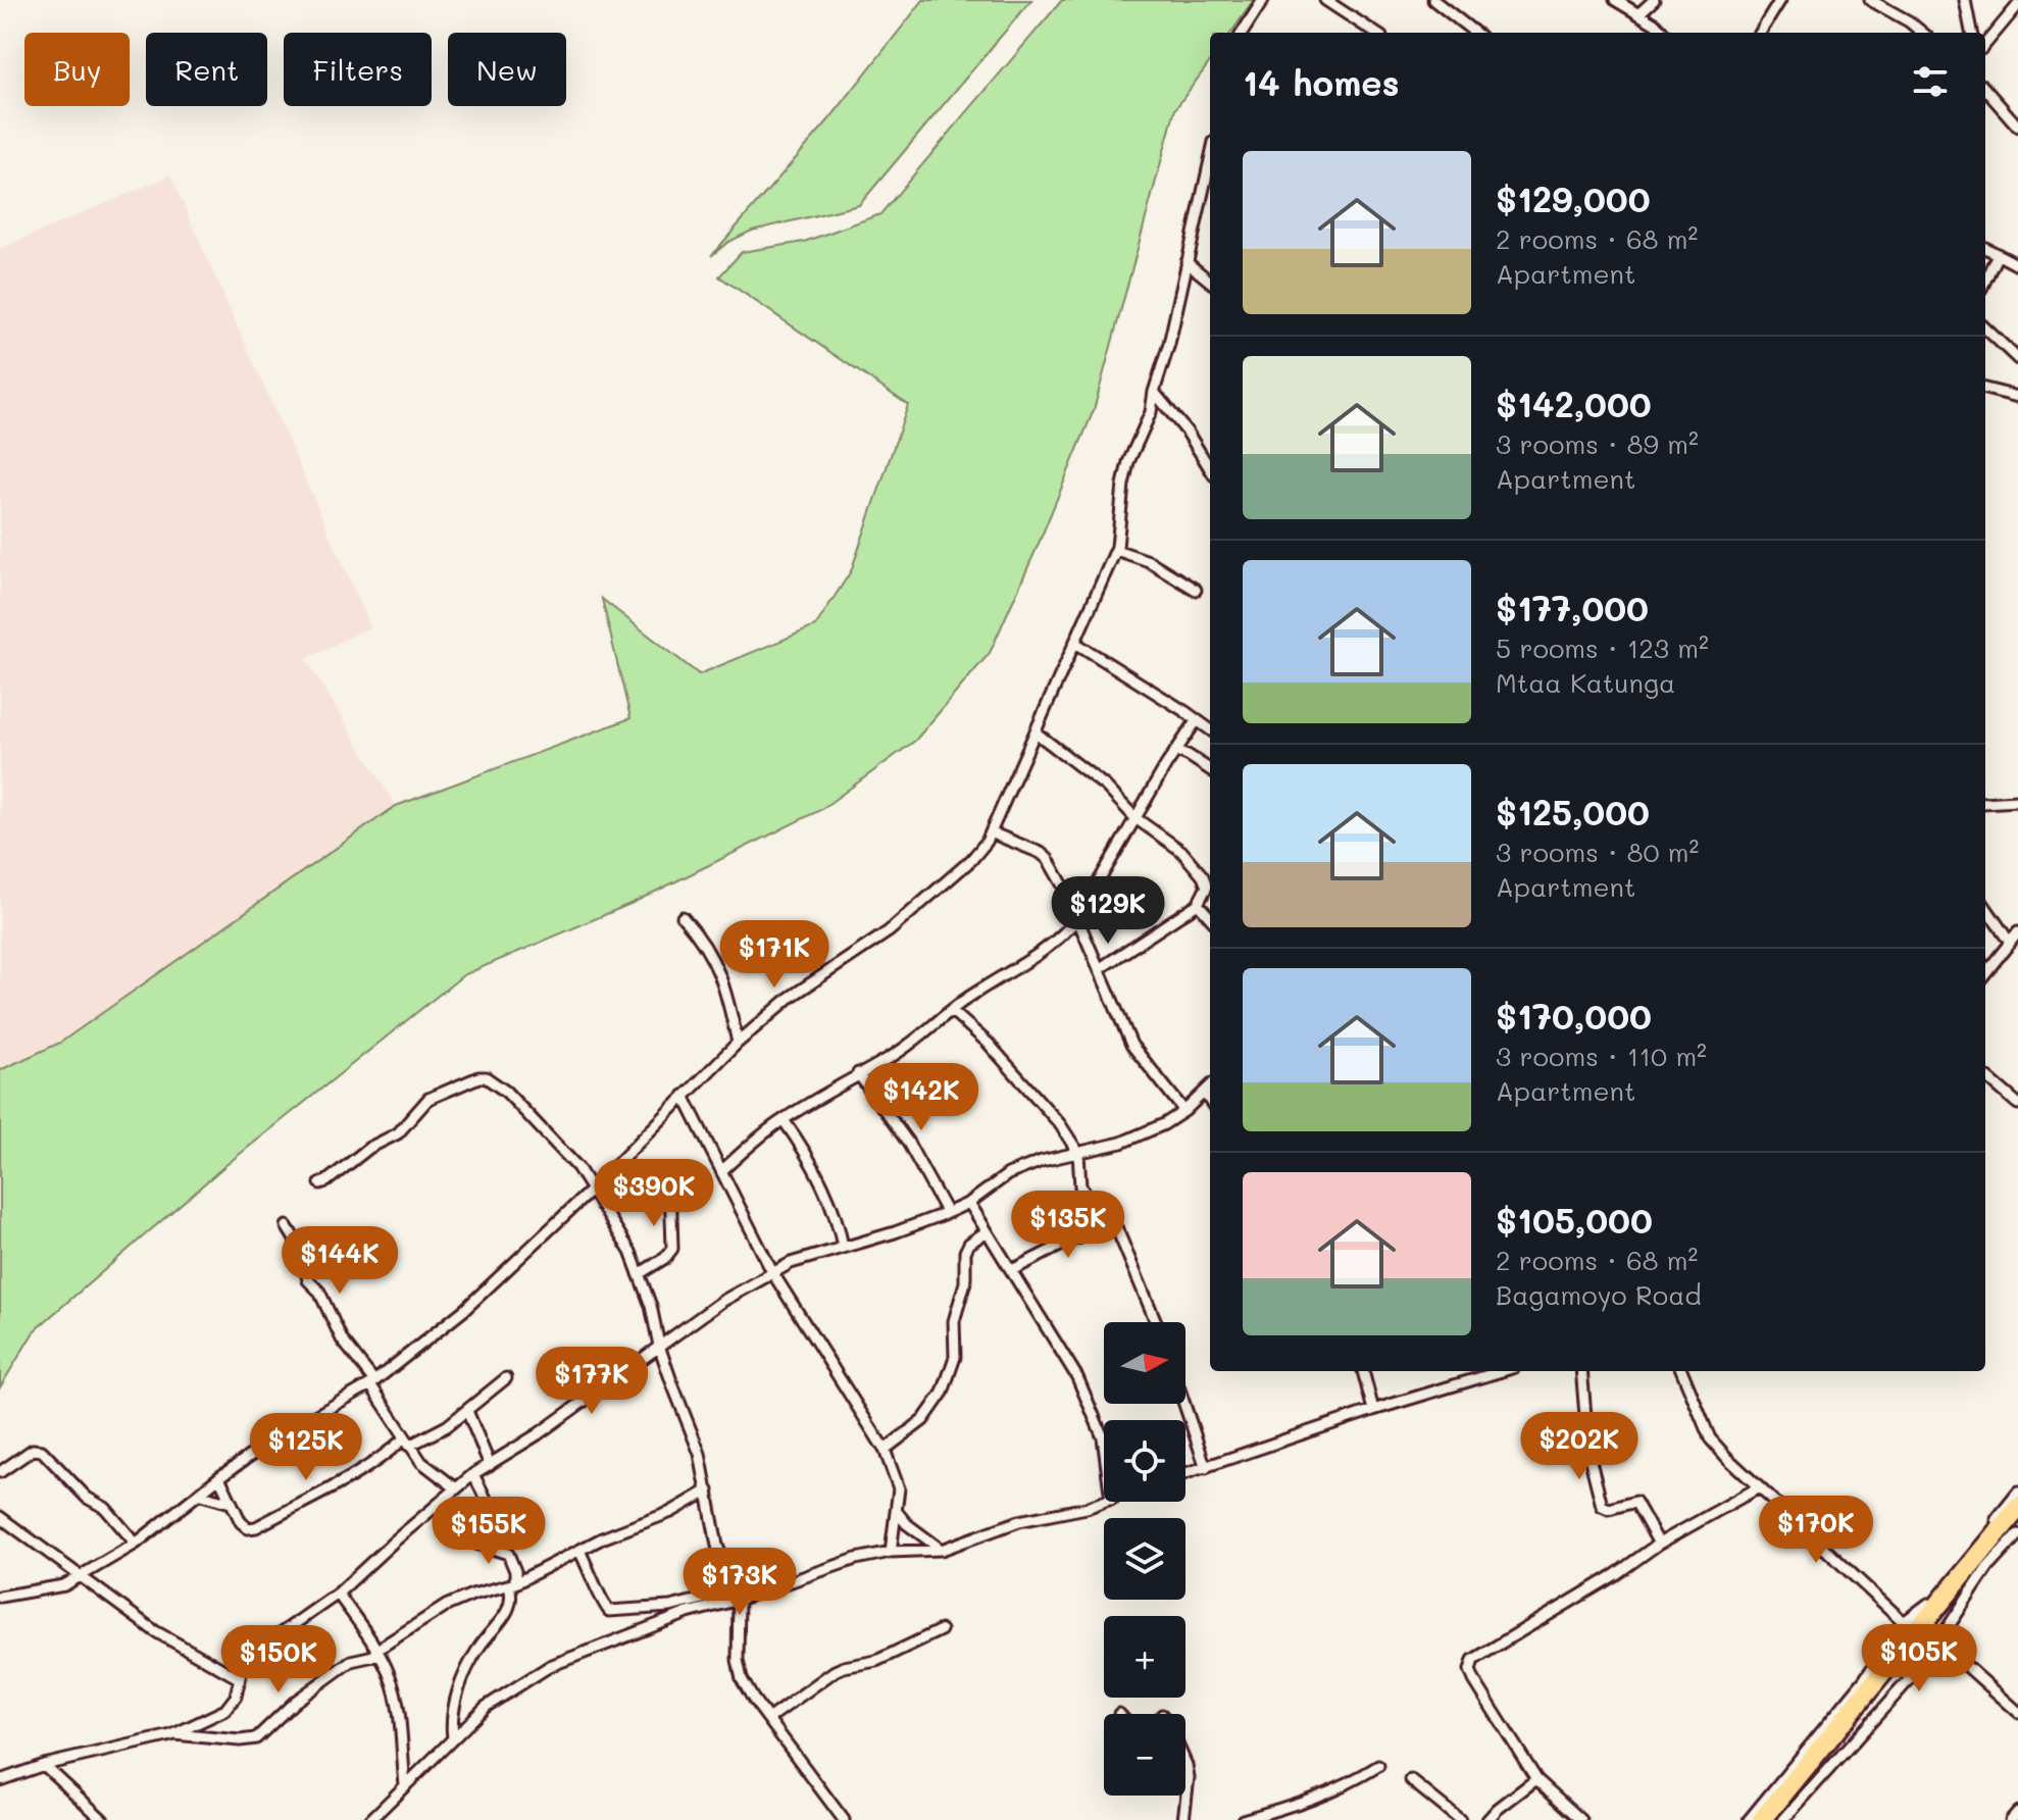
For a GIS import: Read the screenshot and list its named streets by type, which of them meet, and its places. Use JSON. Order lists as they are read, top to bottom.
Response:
{
  "north": "right",
  "page": {
    "chip": [
      "Buy",
      "Rent",
      "Filters",
      "New"
    ],
    "heading": "14 homes",
    "list": [
      {
        "name": "$129,000",
        "note": "2 rooms · 68 m² · Apartment"
      },
      {
        "name": "$142,000",
        "note": "3 rooms · 89 m² · Apartment"
      },
      {
        "name": "$177,000",
        "note": "5 rooms · 123 m² · Mtaa Katunga"
      },
      {
        "name": "$125,000",
        "note": "3 rooms · 80 m² · Apartment"
      },
      {
        "name": "$170,000",
        "note": "3 rooms · 110 m² · Apartment"
      },
      {
        "name": "$105,000",
        "note": "2 rooms · 68 m² · Bagamoyo Road"
      }
    ],
    "price": [
      "$129K",
      "$171K",
      "$142K",
      "$390K",
      "$135K",
      "$144K",
      "$177K",
      "$202K",
      "$125K",
      "$170K",
      "$155K",
      "$173K",
      "$105K",
      "$150K"
    ],
    "map_buttons": ["+", "−"]
  }
}
